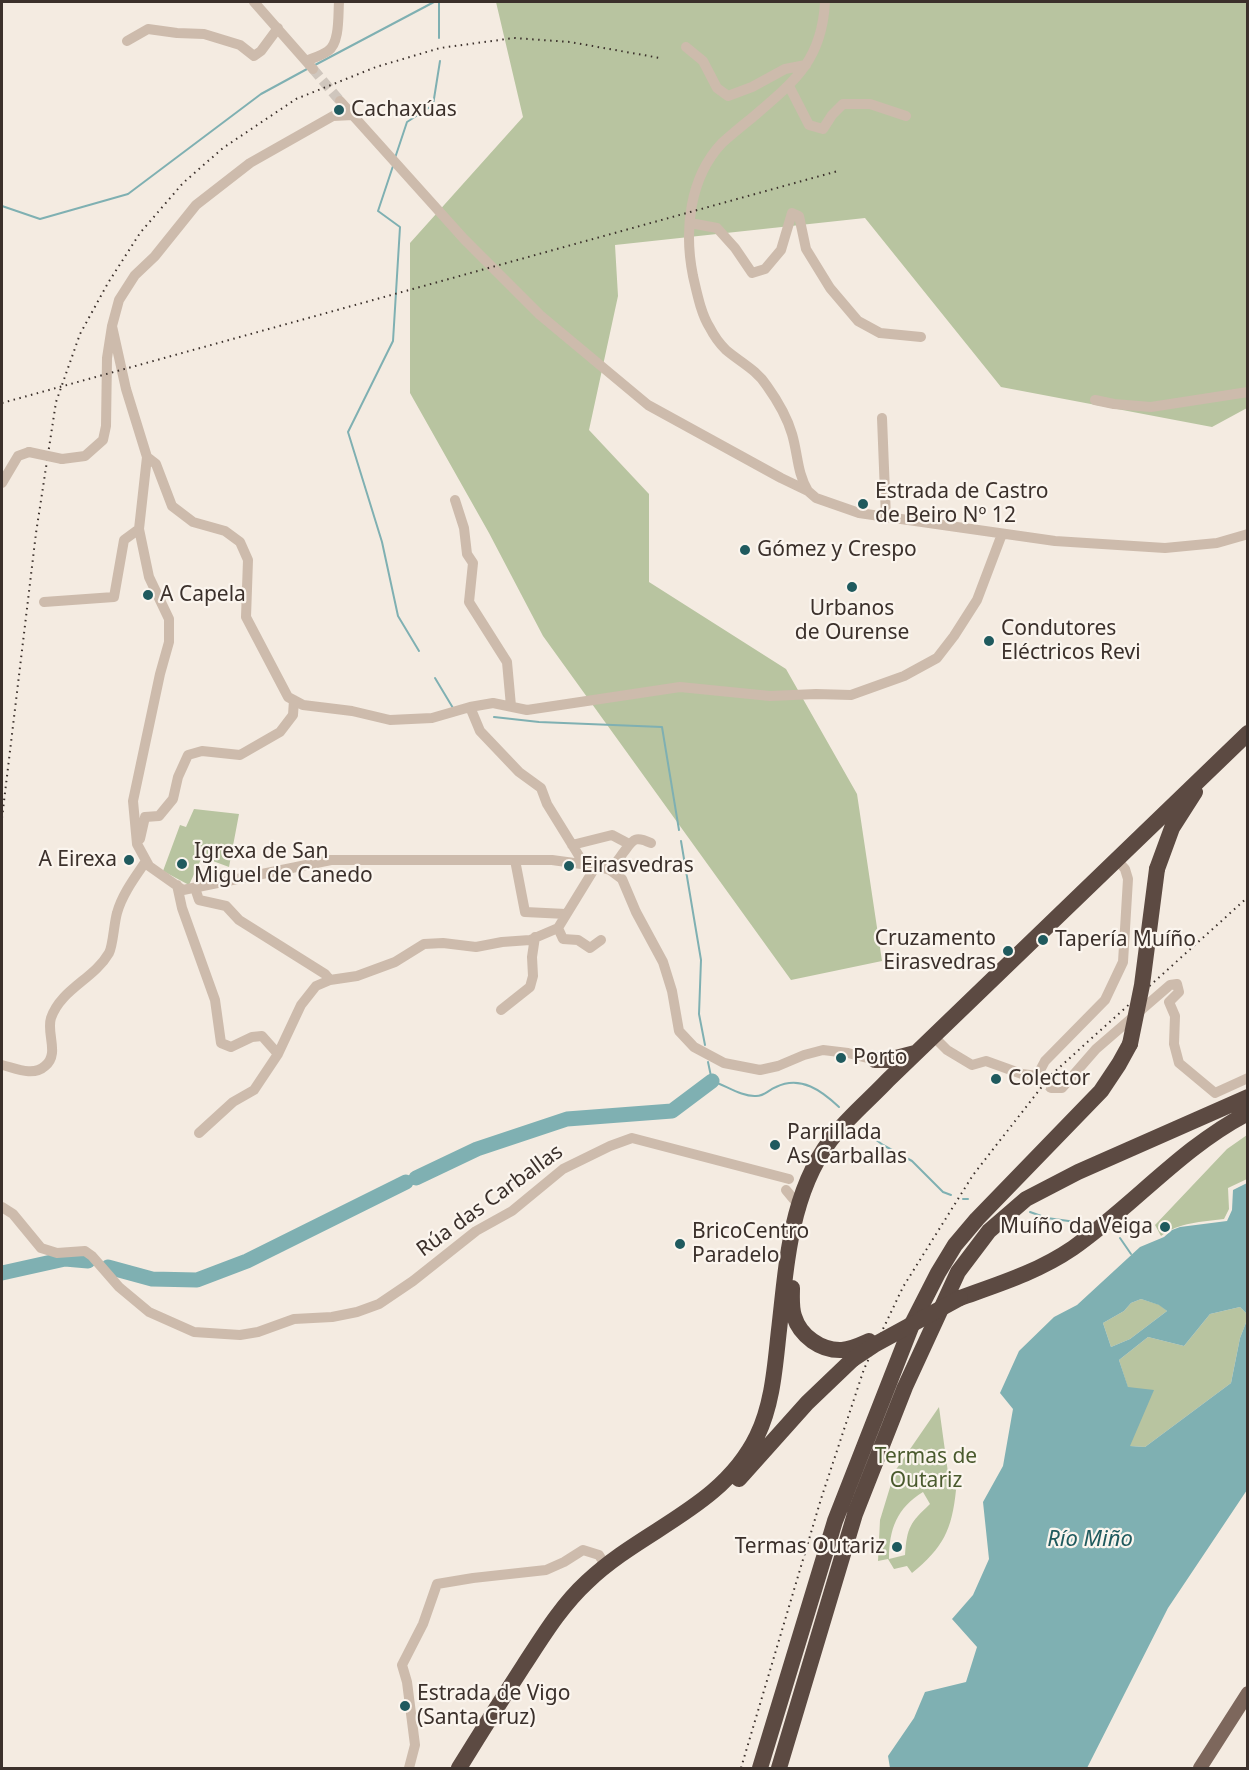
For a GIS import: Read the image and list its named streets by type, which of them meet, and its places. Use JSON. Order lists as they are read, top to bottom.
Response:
{
  "streets": {
    "street": ["Rúa das Carballas"]
  },
  "water": ["Río Miño"],
  "parks": ["Termas de Outariz"],
  "places": [
    "Cachaxúas",
    "Estrada de Castro de Beiro Nº 12",
    "Gómez y Crespo",
    "Urbanos de Ourense",
    "A Capela",
    "Condutores Eléctricos Revi",
    "A Eirexa",
    "Igrexa de San Miguel de Canedo",
    "Eirasvedras",
    "Tapería Muíño",
    "Cruzamento Eirasvedras",
    "Porto",
    "Colector",
    "Parrillada As Carballas",
    "Muíño da Veiga",
    "BricoCentro Paradelo",
    "Termas Outariz",
    "Estrada de Vigo (Santa Cruz)"
  ]
}
